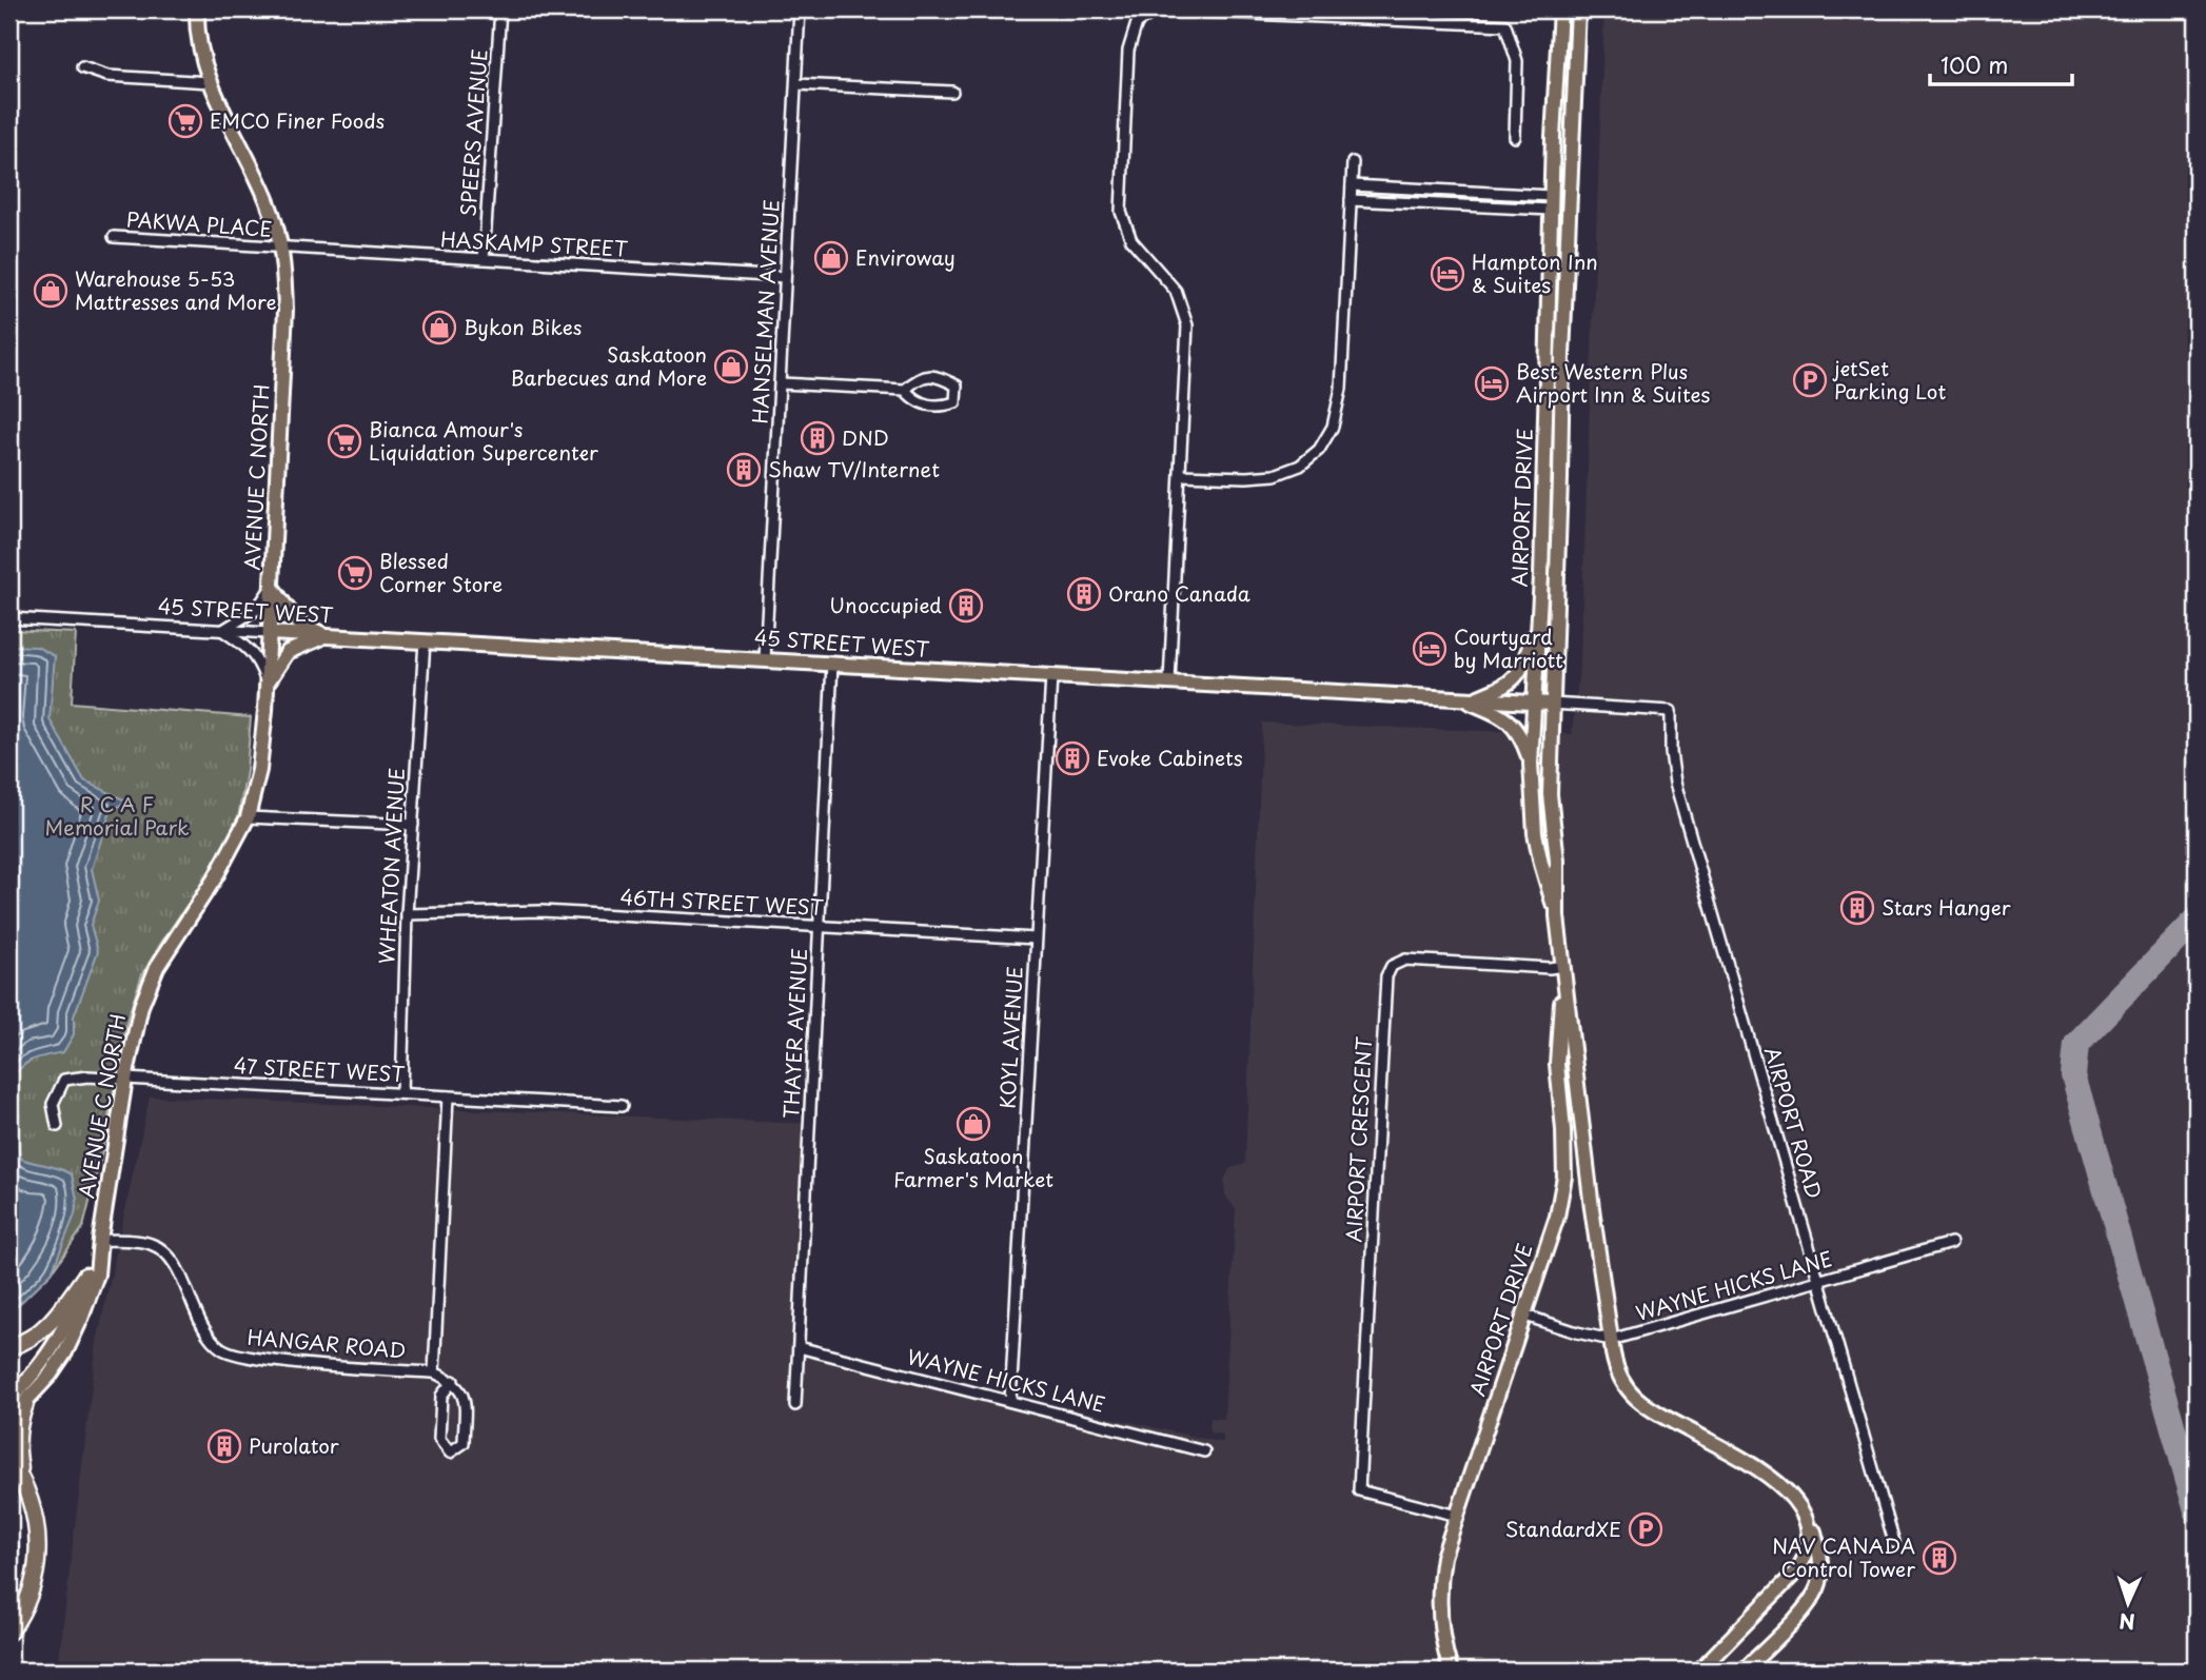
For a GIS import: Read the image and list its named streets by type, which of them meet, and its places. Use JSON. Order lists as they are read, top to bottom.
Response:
{
  "streets": {
    "main road": ["AVENUE C NORTH", "AIRPORT DRIVE", "45 STREET WEST"],
    "street": [
      "SPEERS AVENUE",
      "PAKWA PLACE",
      "HASKAMP STREET",
      "HANSELMAN AVENUE",
      "WHEATON AVENUE",
      "46TH STREET WEST",
      "THAYER AVENUE",
      "KOYL AVENUE",
      "47 STREET WEST",
      "AIRPORT ROAD",
      "AIRPORT CRESCENT",
      "WAYNE HICKS LANE",
      "HANGAR ROAD"
    ]
  },
  "crossings": [
    ["SPEERS AVENUE", "HASKAMP STREET"],
    ["PAKWA PLACE", "HASKAMP STREET"],
    ["PAKWA PLACE", "AVENUE C NORTH"],
    ["HASKAMP STREET", "HANSELMAN AVENUE"],
    ["HASKAMP STREET", "AVENUE C NORTH"],
    ["HANSELMAN AVENUE", "45 STREET WEST"],
    ["AVENUE C NORTH", "45 STREET WEST"],
    ["AVENUE C NORTH", "47 STREET WEST"],
    ["AVENUE C NORTH", "HANGAR ROAD"],
    ["AIRPORT DRIVE", "45 STREET WEST"],
    ["AIRPORT DRIVE", "AIRPORT CRESCENT"],
    ["AIRPORT DRIVE", "WAYNE HICKS LANE"],
    ["45 STREET WEST", "WHEATON AVENUE"],
    ["45 STREET WEST", "THAYER AVENUE"],
    ["45 STREET WEST", "KOYL AVENUE"],
    ["45 STREET WEST", "AIRPORT ROAD"],
    ["WHEATON AVENUE", "46TH STREET WEST"],
    ["WHEATON AVENUE", "47 STREET WEST"],
    ["46TH STREET WEST", "THAYER AVENUE"],
    ["46TH STREET WEST", "KOYL AVENUE"],
    ["THAYER AVENUE", "WAYNE HICKS LANE"],
    ["KOYL AVENUE", "WAYNE HICKS LANE"],
    ["47 STREET WEST", "HANGAR ROAD"],
    ["AIRPORT ROAD", "WAYNE HICKS LANE"]
  ],
  "parks": ["R C A F Memorial Park"],
  "places": {
    "supermarket": ["EMCO Finer Foods", "Bianca Amour's Liquidation Supercenter", "Blessed Corner Store"],
    "shop": [
      "Enviroway",
      "Warehouse 5-53 Mattresses and More",
      "Bykon Bikes",
      "Saskatoon Barbecues and More",
      "Saskatoon Farmer's Market"
    ],
    "hotel": ["Hampton Inn & Suites", "Best Western Plus Airport Inn & Suites", "Courtyard by Marriott"],
    "parking": ["jetSet Parking Lot", "StandardXE"],
    "building": [
      "DND",
      "Shaw TV/Internet",
      "Orano Canada",
      "Unoccupied",
      "Evoke Cabinets",
      "Stars Hanger",
      "Purolator",
      "NAV CANADA Control Tower"
    ]
  },
  "scale_bar": "100 m",
  "north": "bottom"
}
